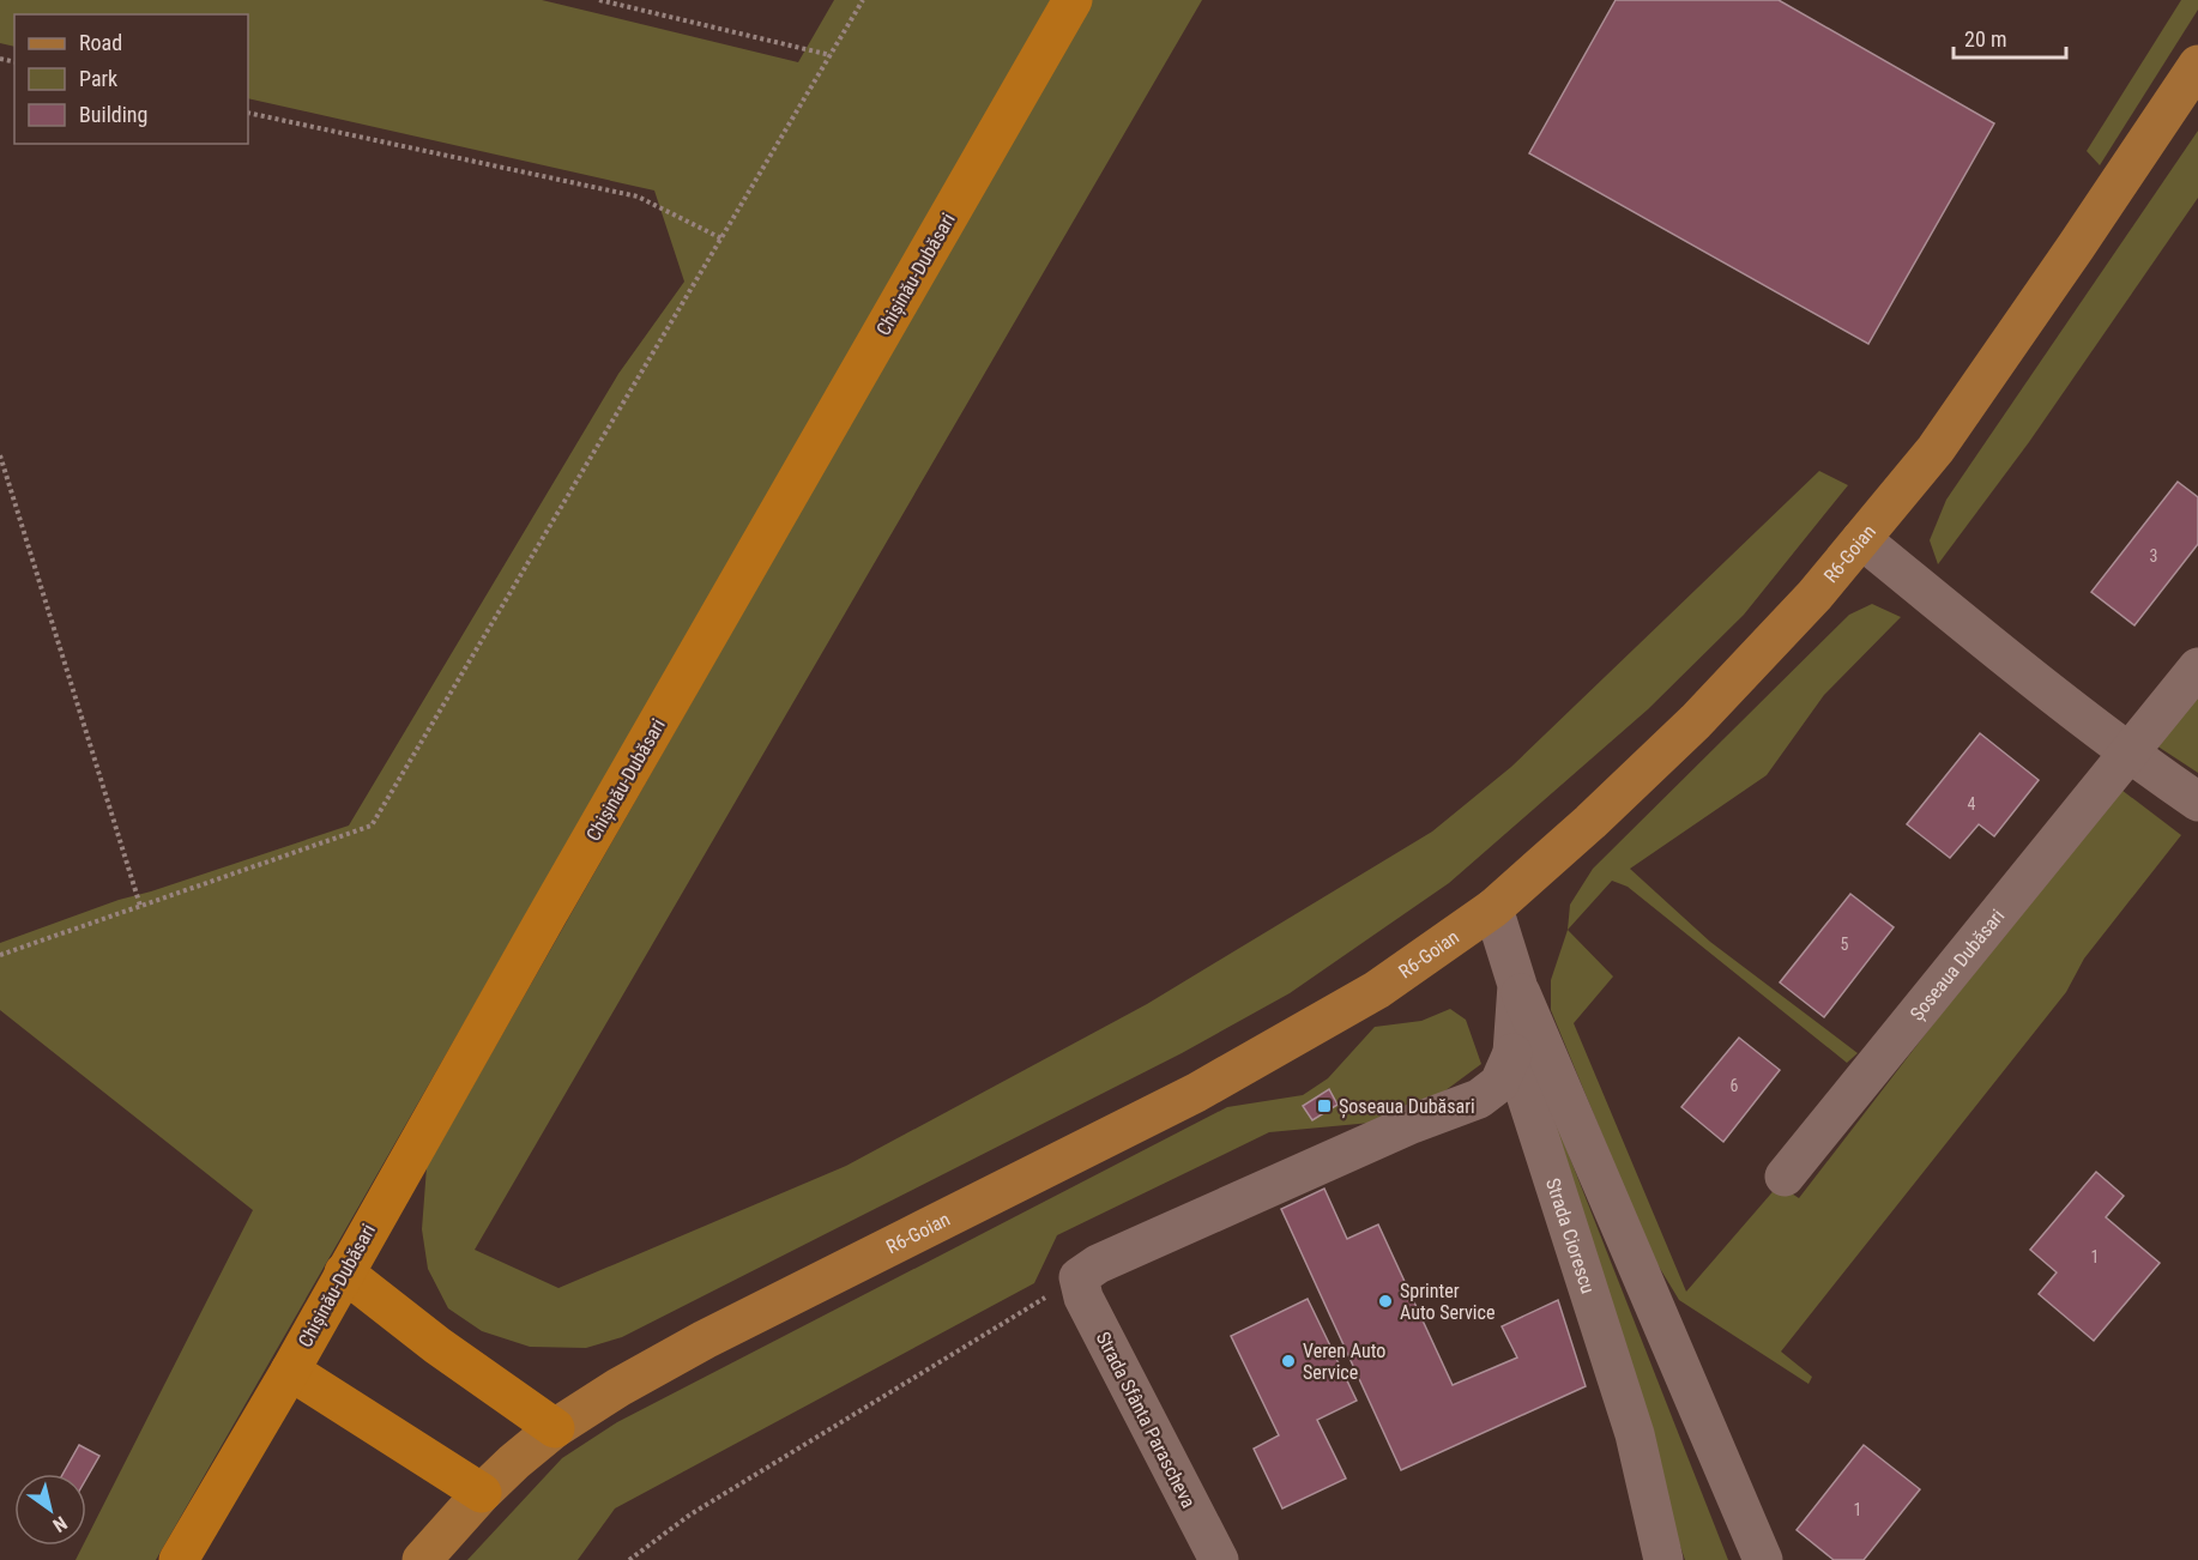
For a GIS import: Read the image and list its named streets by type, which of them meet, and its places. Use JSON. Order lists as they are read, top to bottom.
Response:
{
  "streets": {
    "highway": ["Chișinău-Dubăsari"],
    "main road": ["R6-Goian"],
    "street": ["Șoseaua Dubăsari", "Strada Ciorescu", "Strada Sfânta Parascheva"]
  },
  "crossings": [
    ["R6-Goian", "Strada Ciorescu"]
  ],
  "places": {
    "transit": ["Șoseaua Dubăsari"],
    "other": ["Sprinter Auto Service", "Veren Auto Service"]
  },
  "house_numbers": [
    "3",
    "4",
    "5",
    "6",
    "1",
    "1"
  ],
  "legend": ["Road", "Park", "Building"],
  "scale_bar": "20 m",
  "north": "bottom right"
}
